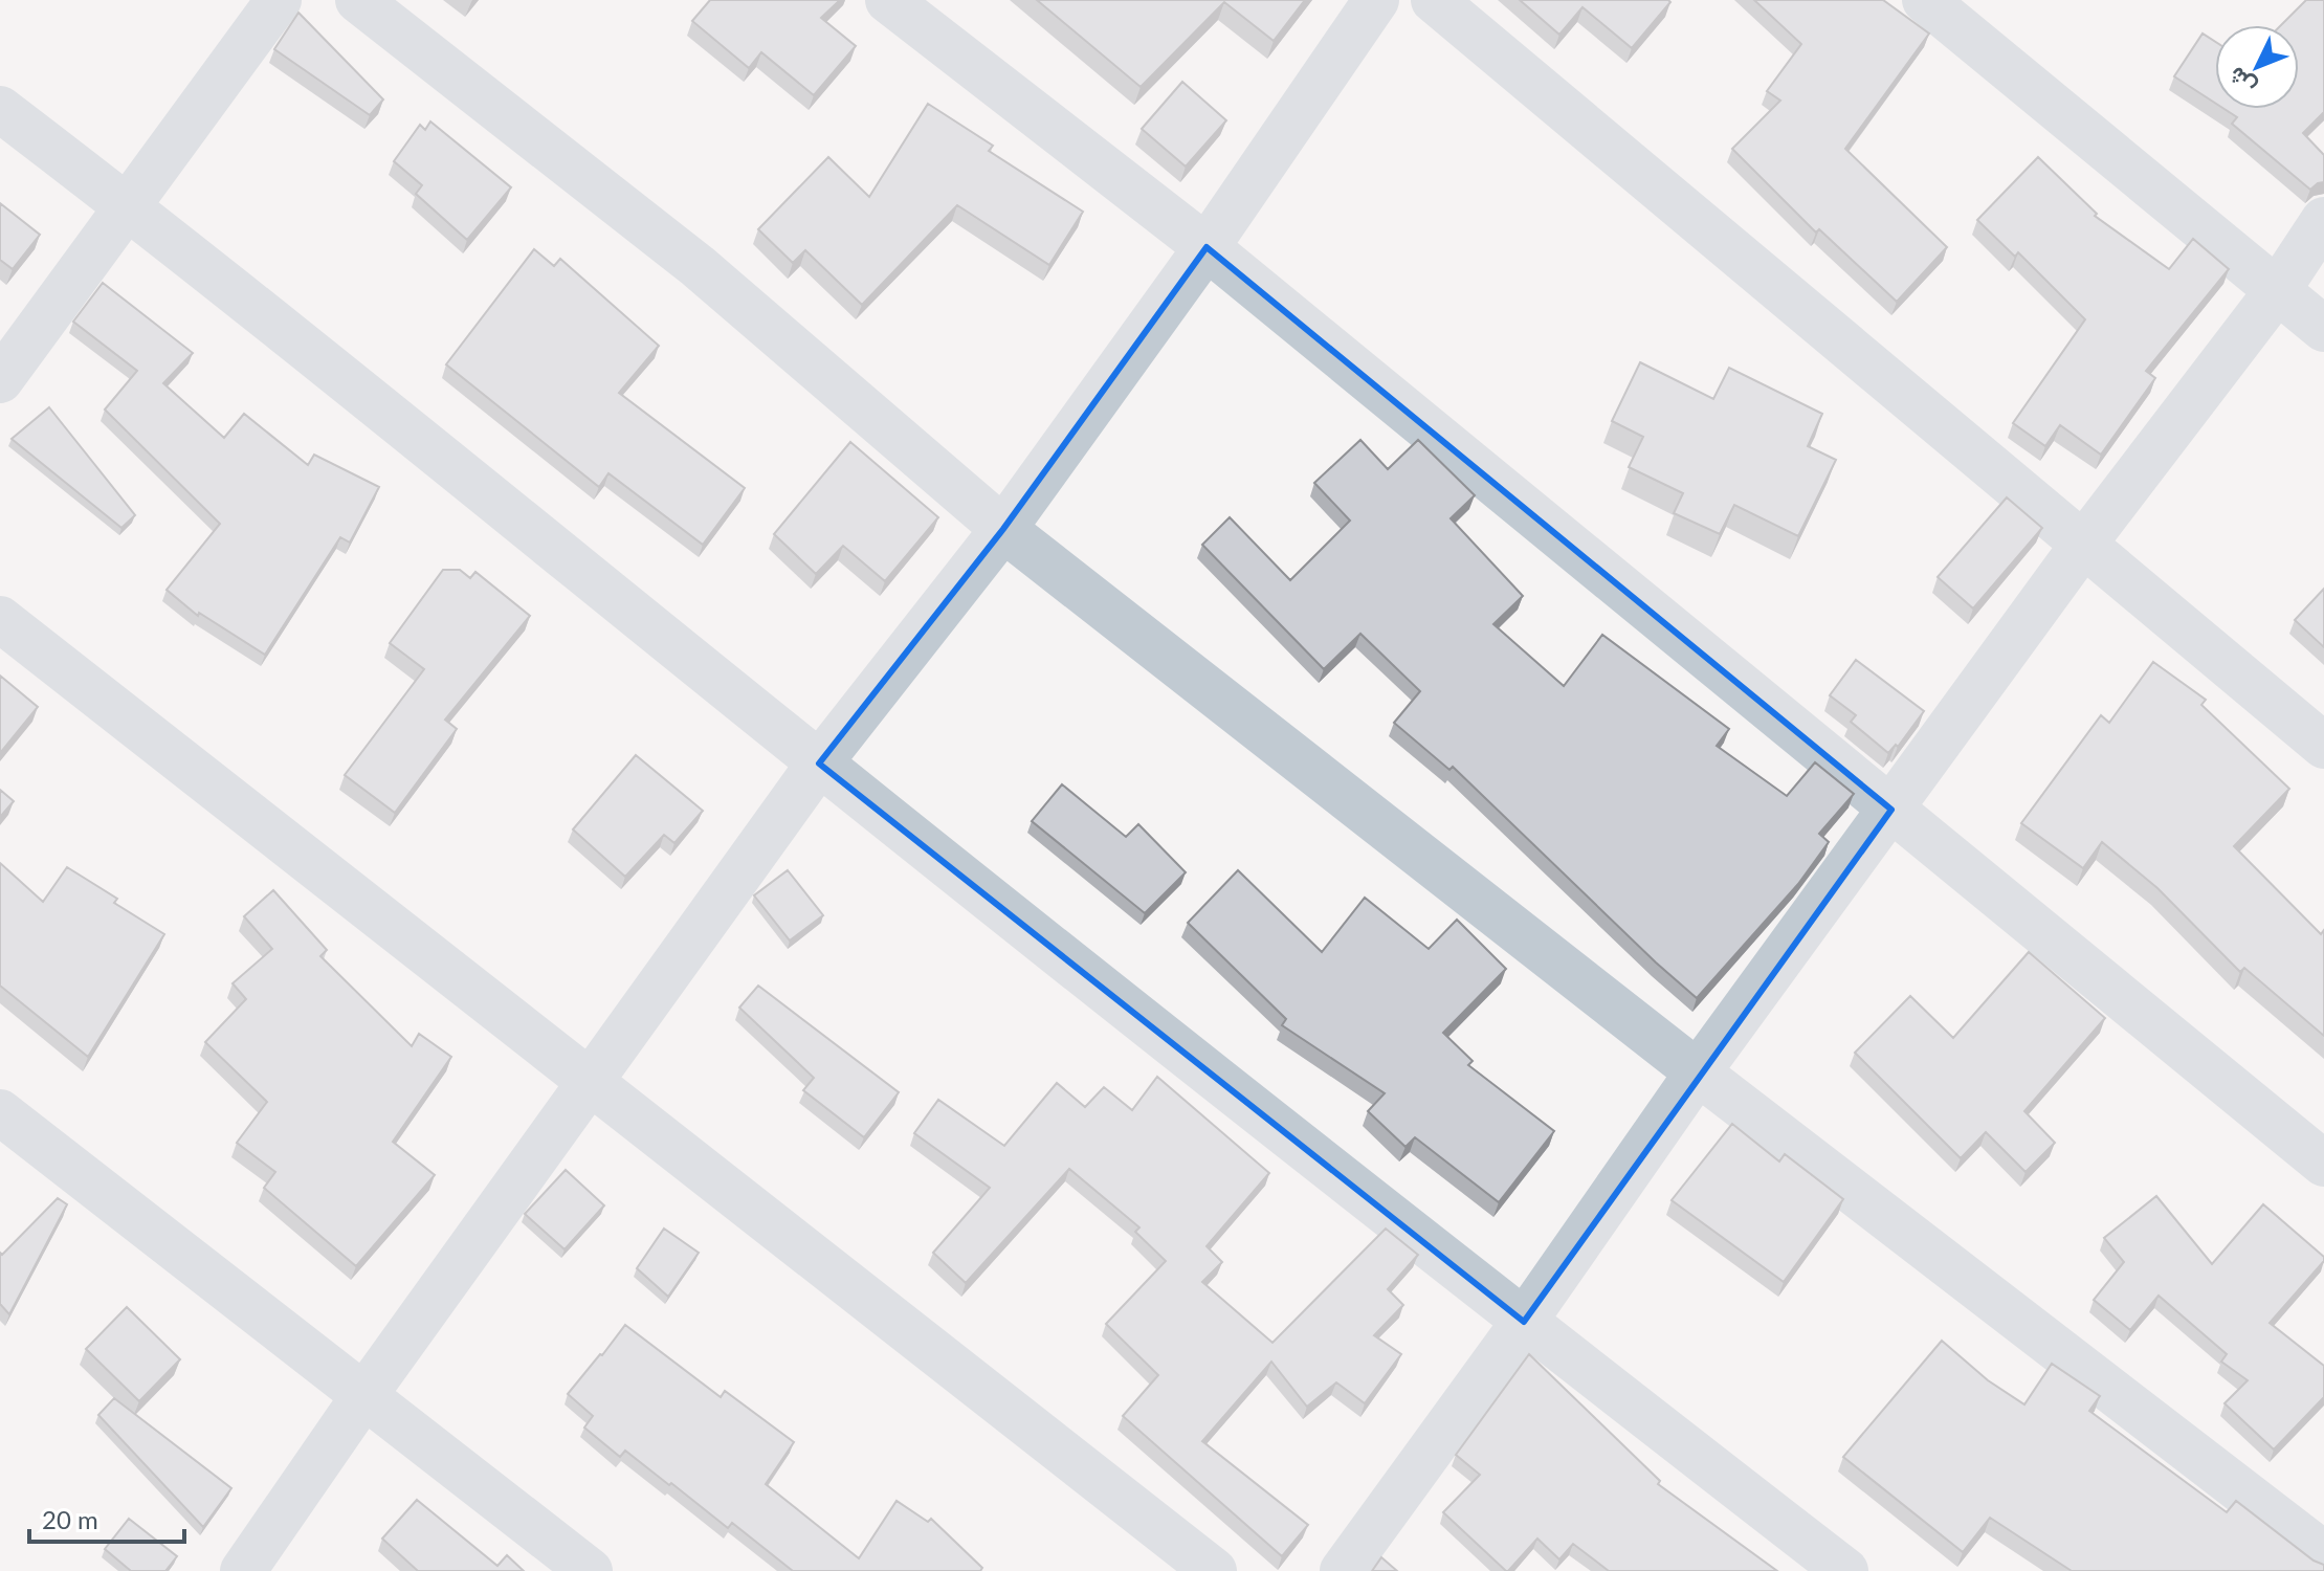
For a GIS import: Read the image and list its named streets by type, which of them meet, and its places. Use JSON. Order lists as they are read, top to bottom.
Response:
{
  "scale_bar": "20 m",
  "north": "bottom left"
}
